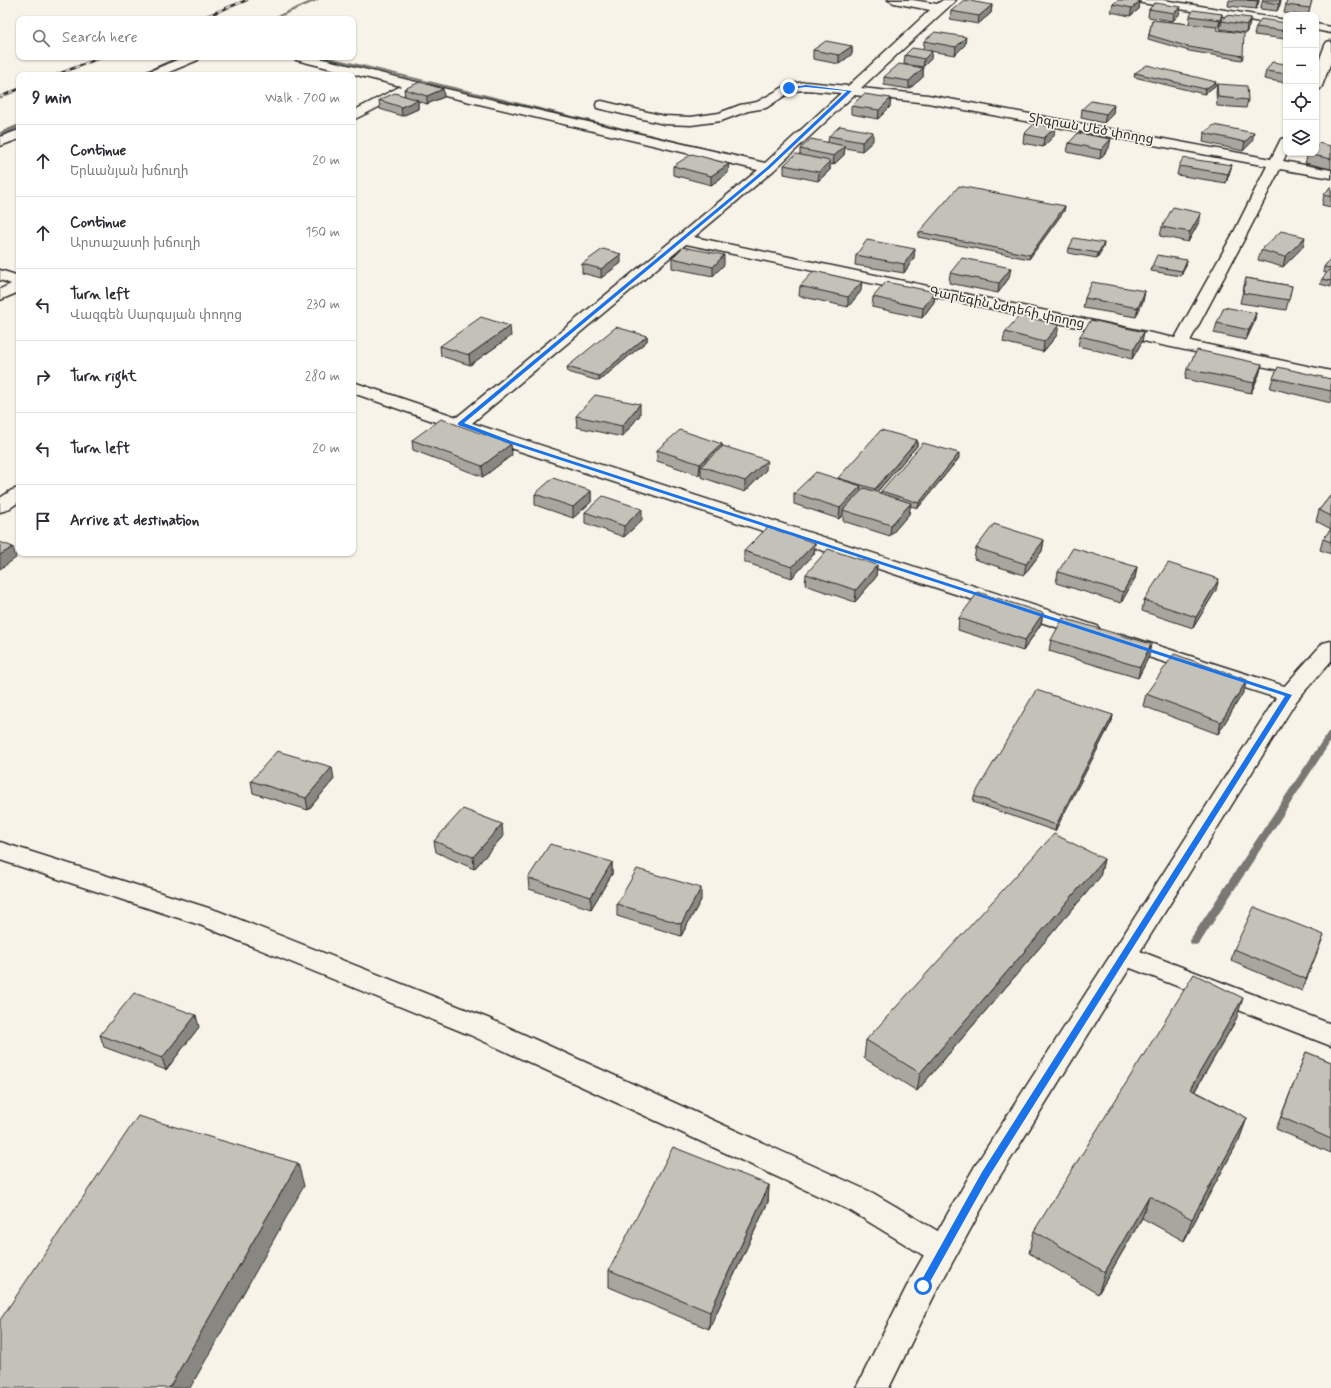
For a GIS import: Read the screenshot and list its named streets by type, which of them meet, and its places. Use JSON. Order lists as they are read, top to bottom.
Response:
{
  "streets": {
    "street": ["Տիգրան Մեծ փողոց", "Գարեգին Նժդեհի փողոց"]
  },
  "page": {
    "map_buttons": ["+", "−"],
    "search": "Search here",
    "heading": ["9 min", "Walk · 700 m"],
    "list": [
      ["Continue", "Երևանյան խճուղի", "20 m"],
      ["Continue", "Արտաշատի խճուղի", "150 m"],
      ["Turn left", "Վազգեն Սարգսյան փողոց", "230 m"],
      ["Turn right", "280 m"],
      ["Turn left", "20 m"],
      "Arrive at destination"
    ]
  }
}
